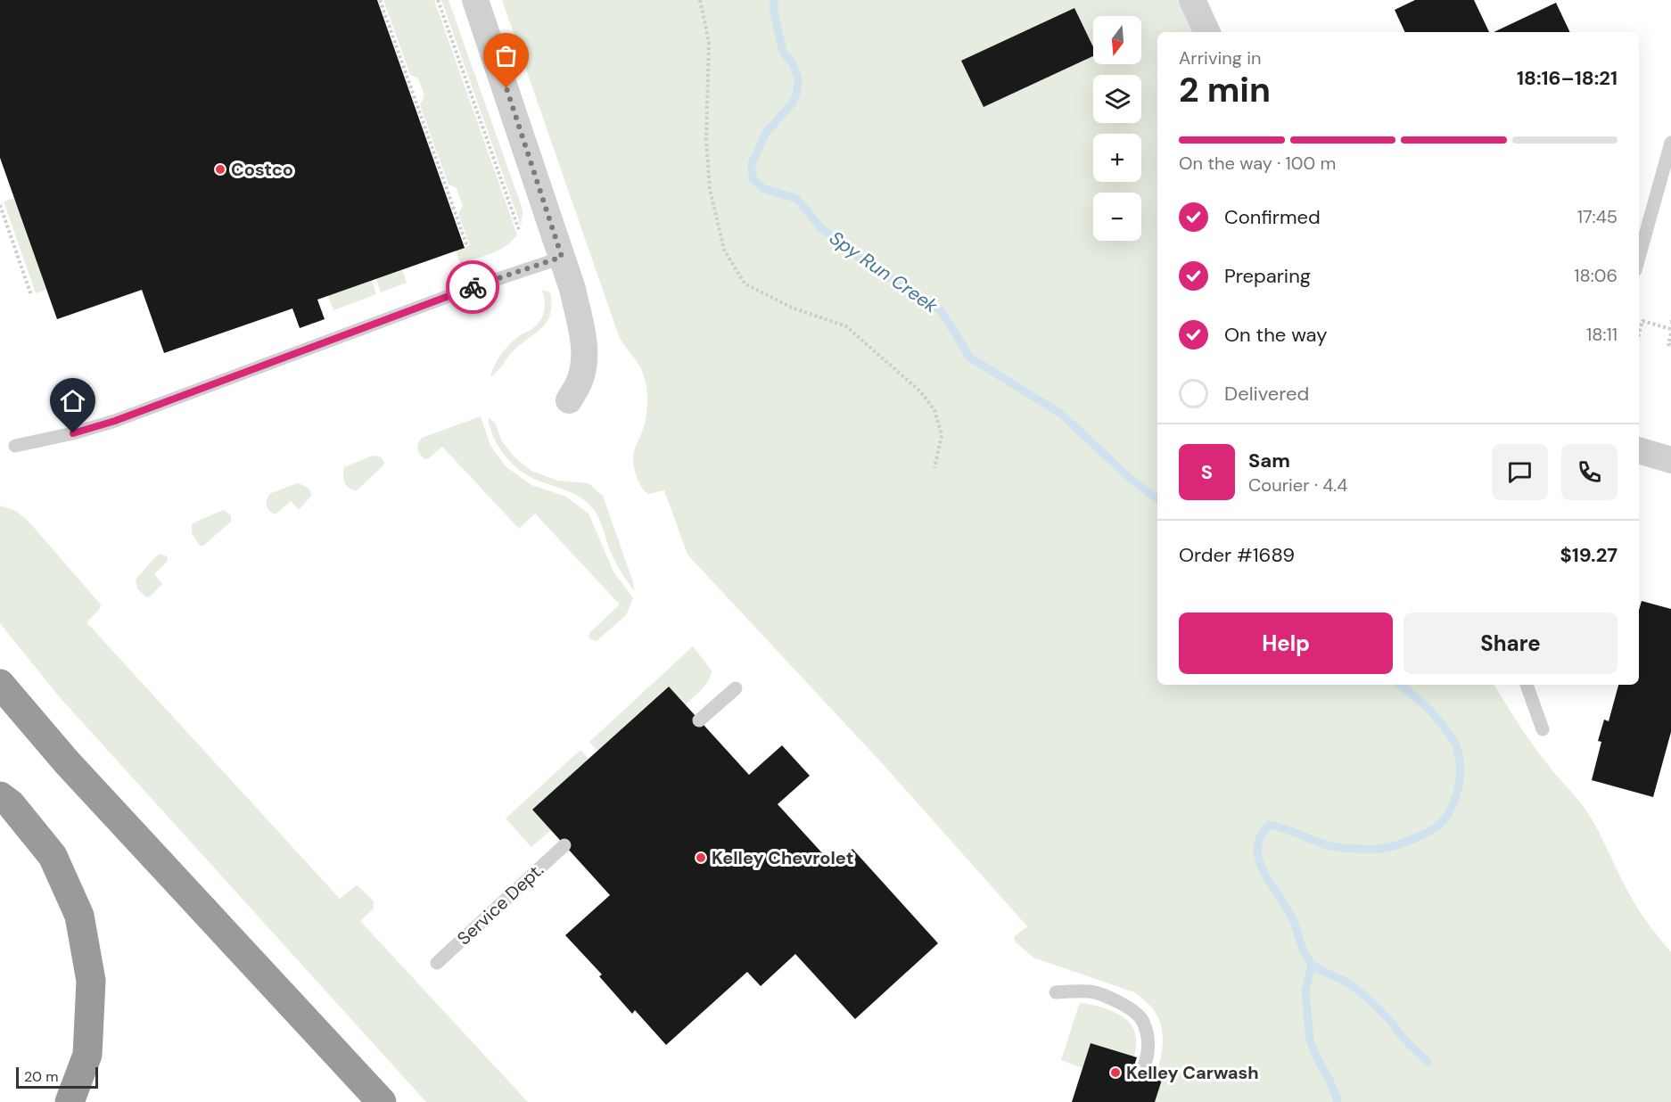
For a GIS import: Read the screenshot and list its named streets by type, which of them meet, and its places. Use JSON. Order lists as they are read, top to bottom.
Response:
{
  "streets": {
    "lane": ["Service Dept."]
  },
  "water": ["Spy Run Creek"],
  "places": ["Costco", "Kelley Chevrolet", "Kelley Carwash"],
  "scale_bar": "20 m",
  "north": "bottom",
  "page": {
    "map_buttons": ["+", "−"],
    "heading": ["2 min", "Arriving in", "18:16–18:21"],
    "panel": [
      "Sam",
      "Courier · 4.4",
      "Order #1689",
      "$19.27"
    ],
    "bar": "On the way · 100 m",
    "list": [
      ["Confirmed", "17:45"],
      ["Preparing", "18:06"],
      ["On the way", "18:11"],
      "Delivered"
    ],
    "round": "S",
    "buttons": ["Help", "Share"],
    "scale": "20 m"
  }
}
